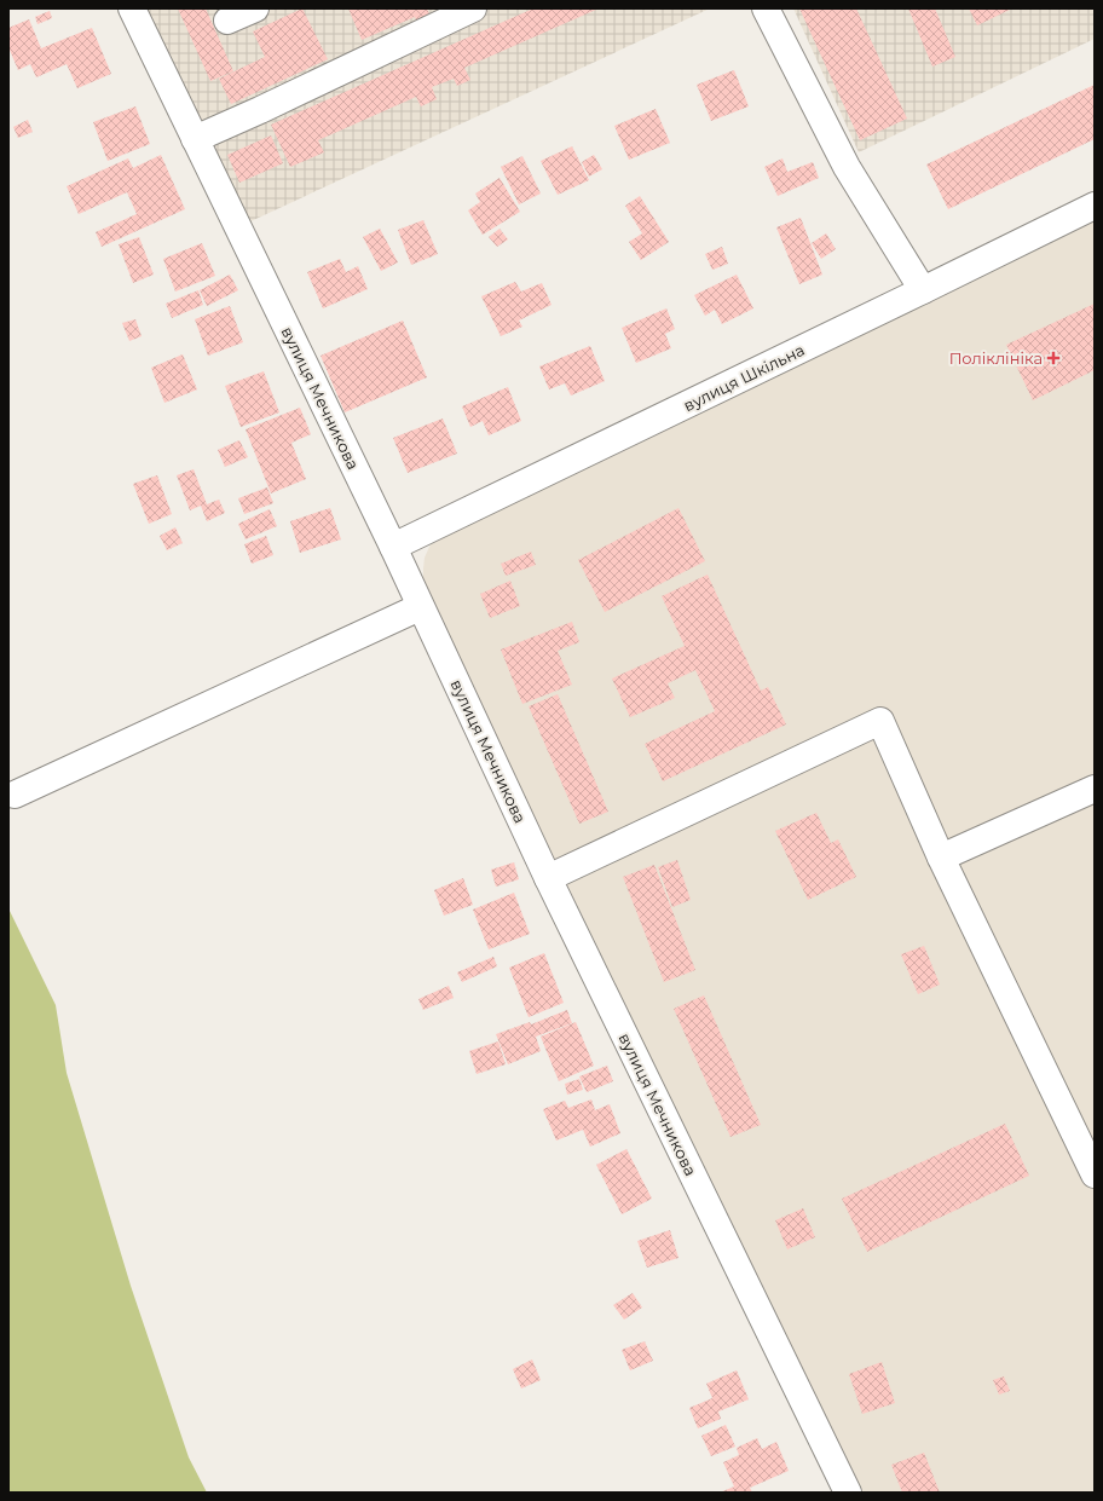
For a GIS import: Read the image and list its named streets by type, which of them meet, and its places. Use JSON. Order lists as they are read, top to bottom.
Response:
{
  "streets": {
    "street": ["вулиця Шкільна", "вулиця Мечникова"]
  },
  "crossings": [
    ["вулиця Шкільна", "вулиця Мечникова"]
  ],
  "places": {
    "health": ["Поліклініка"]
  }
}
